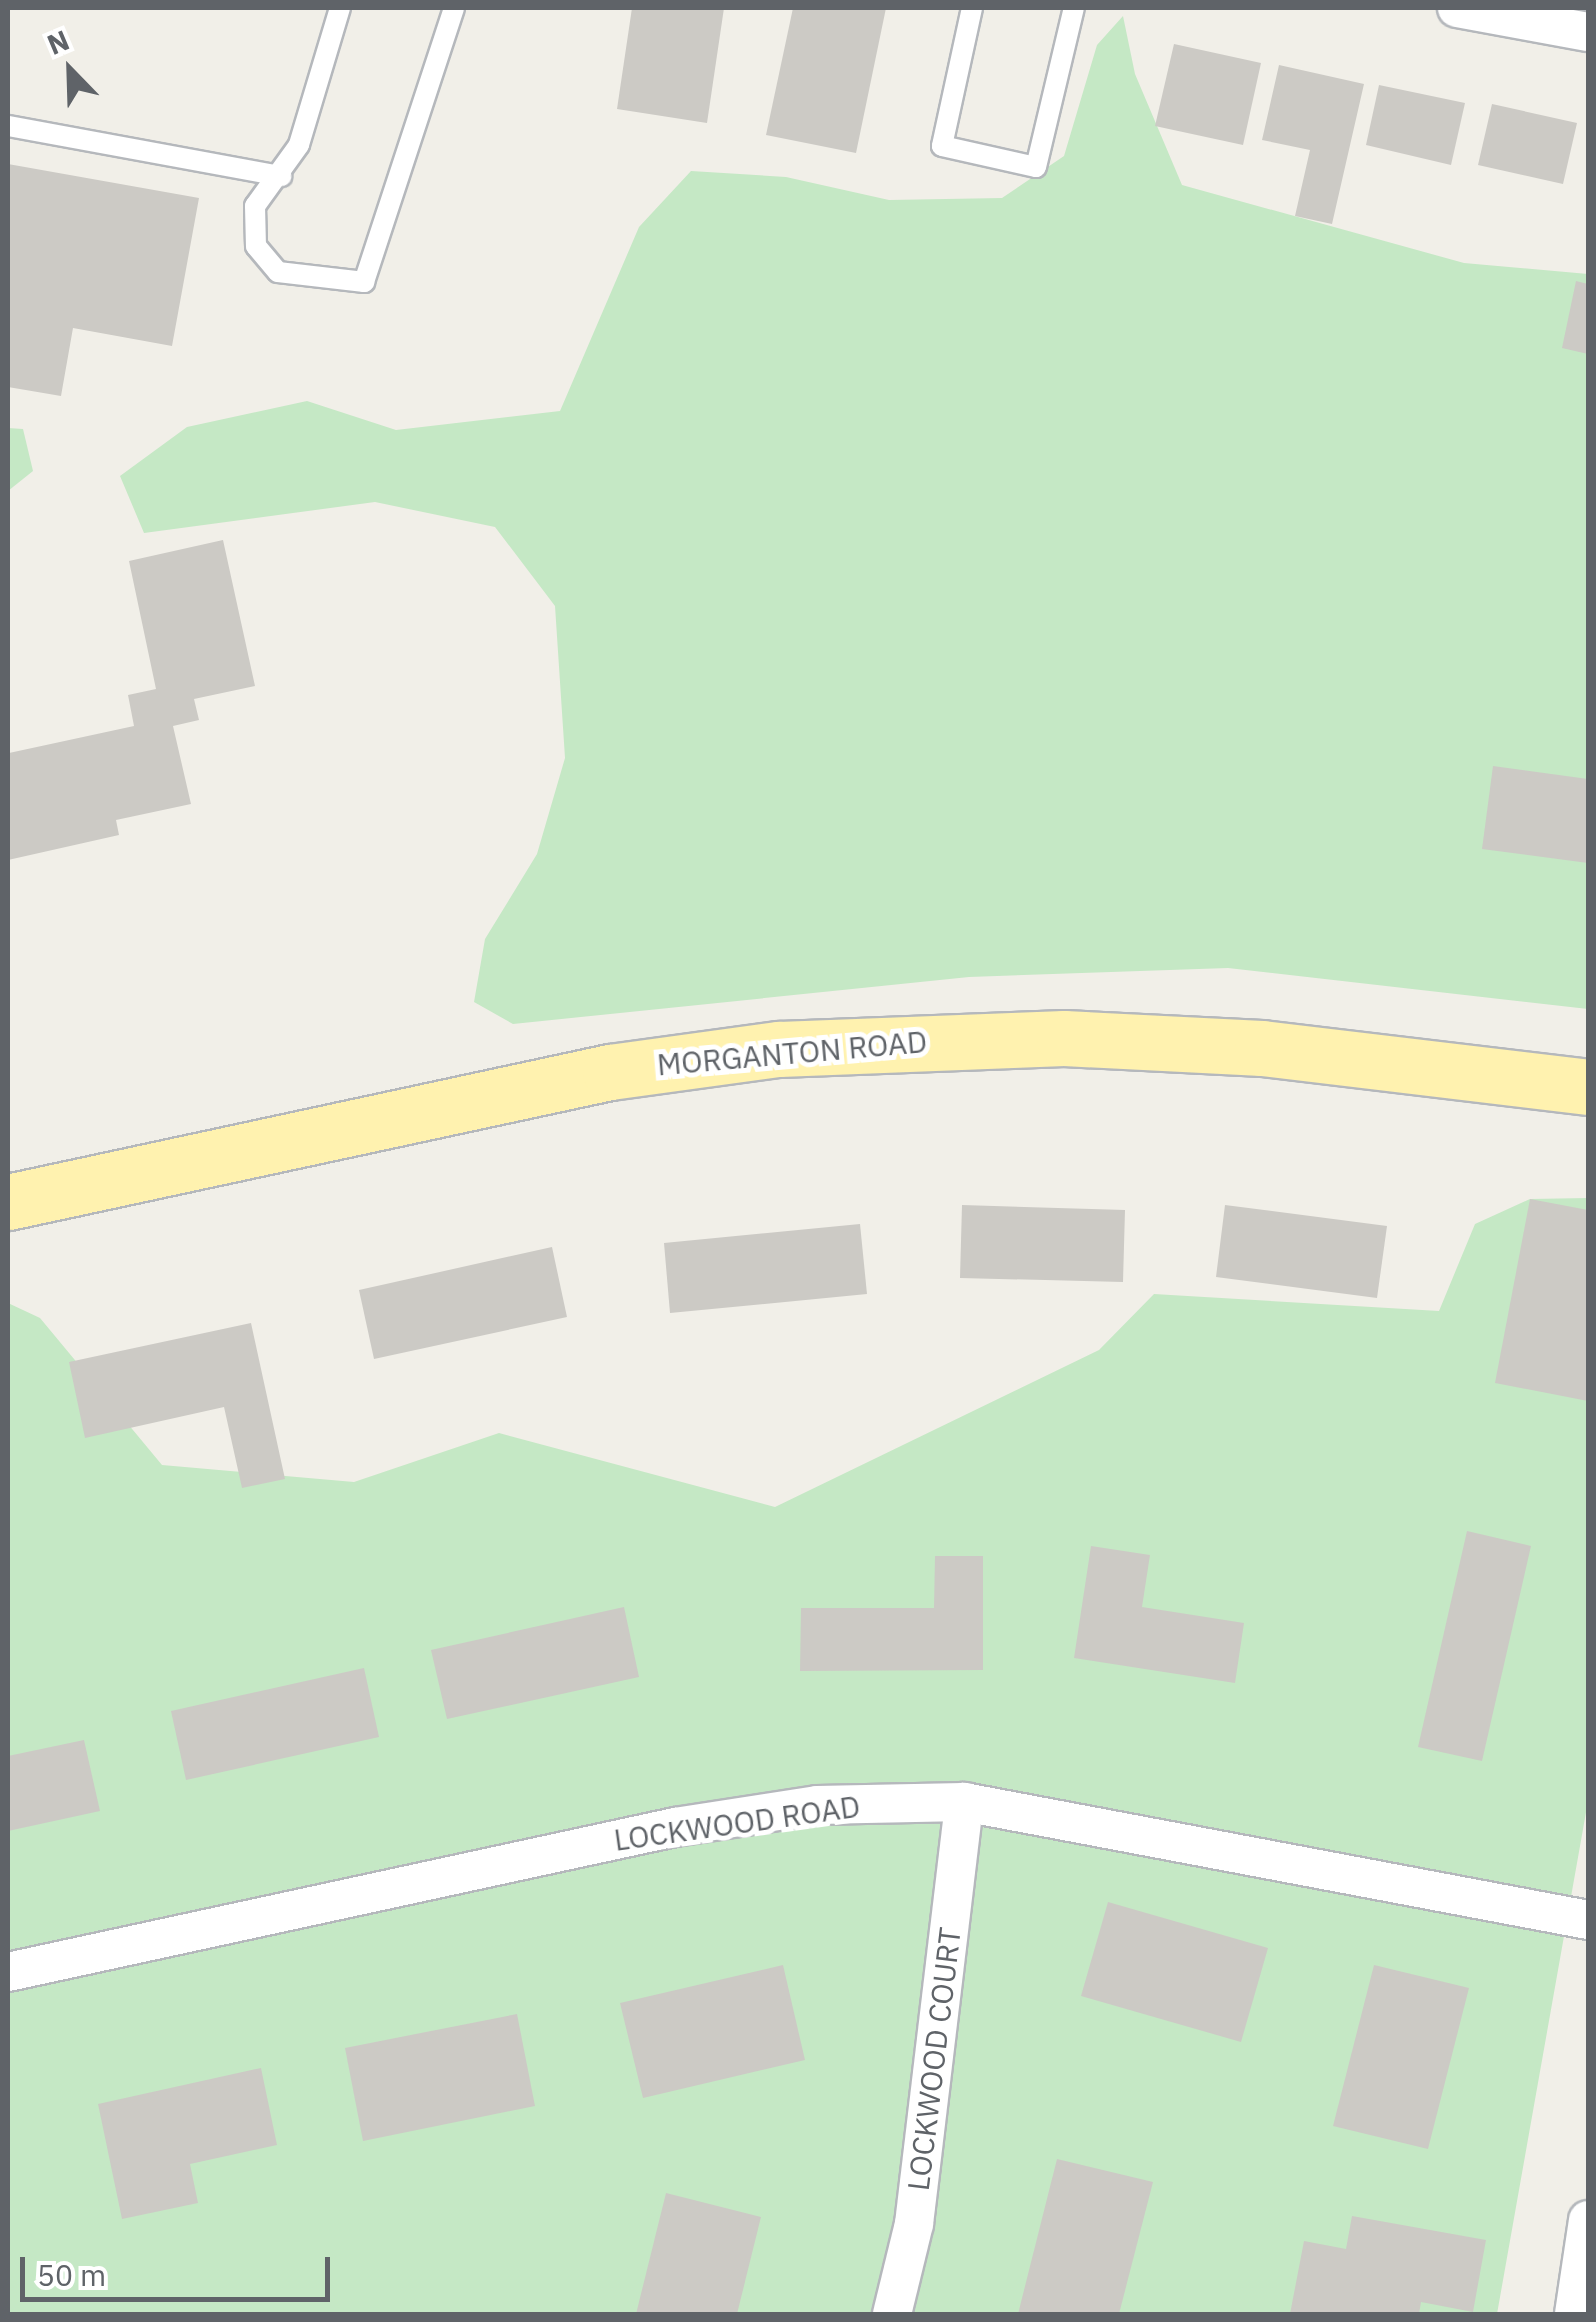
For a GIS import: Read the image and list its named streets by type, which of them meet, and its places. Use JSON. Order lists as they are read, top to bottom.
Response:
{
  "streets": {
    "main road": ["MORGANTON ROAD"],
    "street": ["LOCKWOOD ROAD", "LOCKWOOD COURT"]
  },
  "crossings": [
    ["LOCKWOOD ROAD", "LOCKWOOD COURT"]
  ],
  "scale_bar": "50 m",
  "north": "top left"
}
